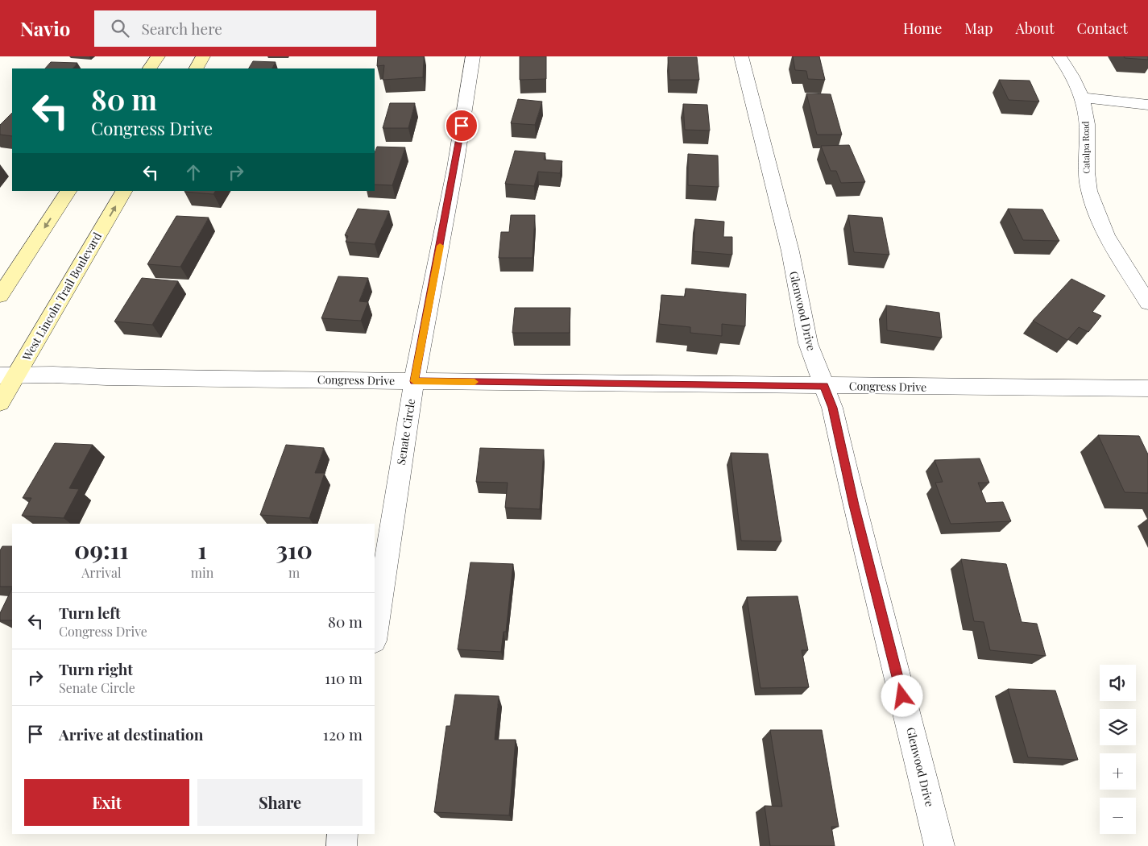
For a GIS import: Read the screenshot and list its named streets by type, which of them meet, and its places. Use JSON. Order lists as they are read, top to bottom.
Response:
{
  "streets": {
    "main road": ["West Lincoln Trail Boulevard"],
    "street": [
      "Catalpa Road",
      "Glenwood Drive",
      "Congress Drive",
      "Senate Circle"
    ]
  },
  "crossings": [
    ["West Lincoln Trail Boulevard", "Congress Drive"],
    ["Glenwood Drive", "Congress Drive"],
    ["Congress Drive", "Senate Circle"]
  ],
  "page": {
    "header": "Navio",
    "search": "Search here",
    "nav": [
      "Home",
      "Map",
      "About",
      "Contact"
    ],
    "turn": ["80 m", "Congress Drive"],
    "eta": [
      "09:11",
      "Arrival",
      "1",
      "min",
      "310",
      "m"
    ],
    "list": [
      {
        "name": "Turn left",
        "note": "Congress Drive",
        "value": "80 m"
      },
      {
        "name": "Turn right",
        "note": "Senate Circle",
        "value": "110 m"
      },
      {
        "name": "Arrive at destination",
        "value": "120 m"
      }
    ],
    "map_buttons": ["+", "−"],
    "buttons": ["Exit", "Share"]
  }
}
